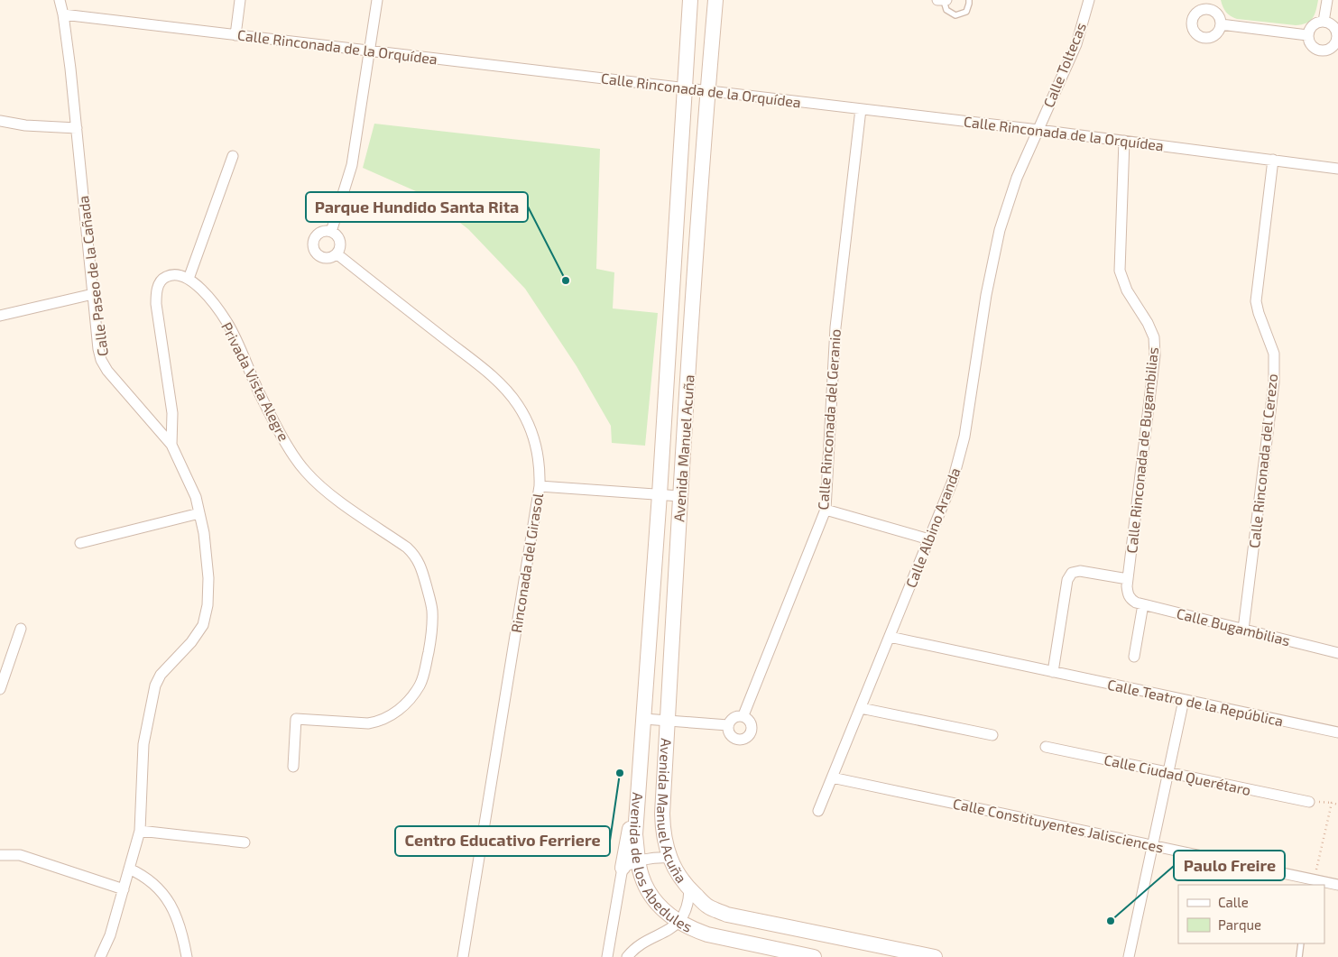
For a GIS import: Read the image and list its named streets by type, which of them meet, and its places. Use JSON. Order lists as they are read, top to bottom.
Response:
{
  "streets": {
    "street": [
      "Calle Rinconada de la Orquídea",
      "Calle Toltecas",
      "Calle Paseo de la Cañada",
      "Privada Vista Alegre",
      "Calle Rinconada del Geranio",
      "Avenida Manuel Acuña",
      "Calle Rinconada de Bugambilias",
      "Calle Rinconada del Cerezo",
      "Calle Albino Aranda",
      "Rinconada del Girasol",
      "Calle Bugambilias",
      "Calle Teatro de la República",
      "Calle Ciudad Querétaro",
      "Calle Constituyentes Jalisciences",
      "Avenida de los Abedules"
    ]
  },
  "crossings": [
    ["Calle Rinconada de la Orquídea", "Calle Toltecas"],
    ["Calle Rinconada de la Orquídea", "Calle Paseo de la Cañada"],
    ["Calle Rinconada de la Orquídea", "Calle Rinconada del Geranio"],
    ["Calle Rinconada de la Orquídea", "Avenida Manuel Acuña"],
    ["Calle Rinconada de la Orquídea", "Calle Rinconada de Bugambilias"],
    ["Calle Rinconada de la Orquídea", "Calle Rinconada del Cerezo"],
    ["Calle Rinconada de la Orquídea", "Calle Albino Aranda"],
    ["Calle Toltecas", "Calle Albino Aranda"],
    ["Avenida Manuel Acuña", "Avenida de los Abedules"],
    ["Calle Rinconada de Bugambilias", "Calle Bugambilias"],
    ["Calle Rinconada del Cerezo", "Calle Bugambilias"],
    ["Calle Albino Aranda", "Calle Teatro de la República"],
    ["Calle Albino Aranda", "Calle Constituyentes Jalisciences"]
  ],
  "places": ["Parque Hundido Santa Rita", "Centro Educativo Ferriere", "Paulo Freire"],
  "legend": ["Calle", "Parque"]
}
